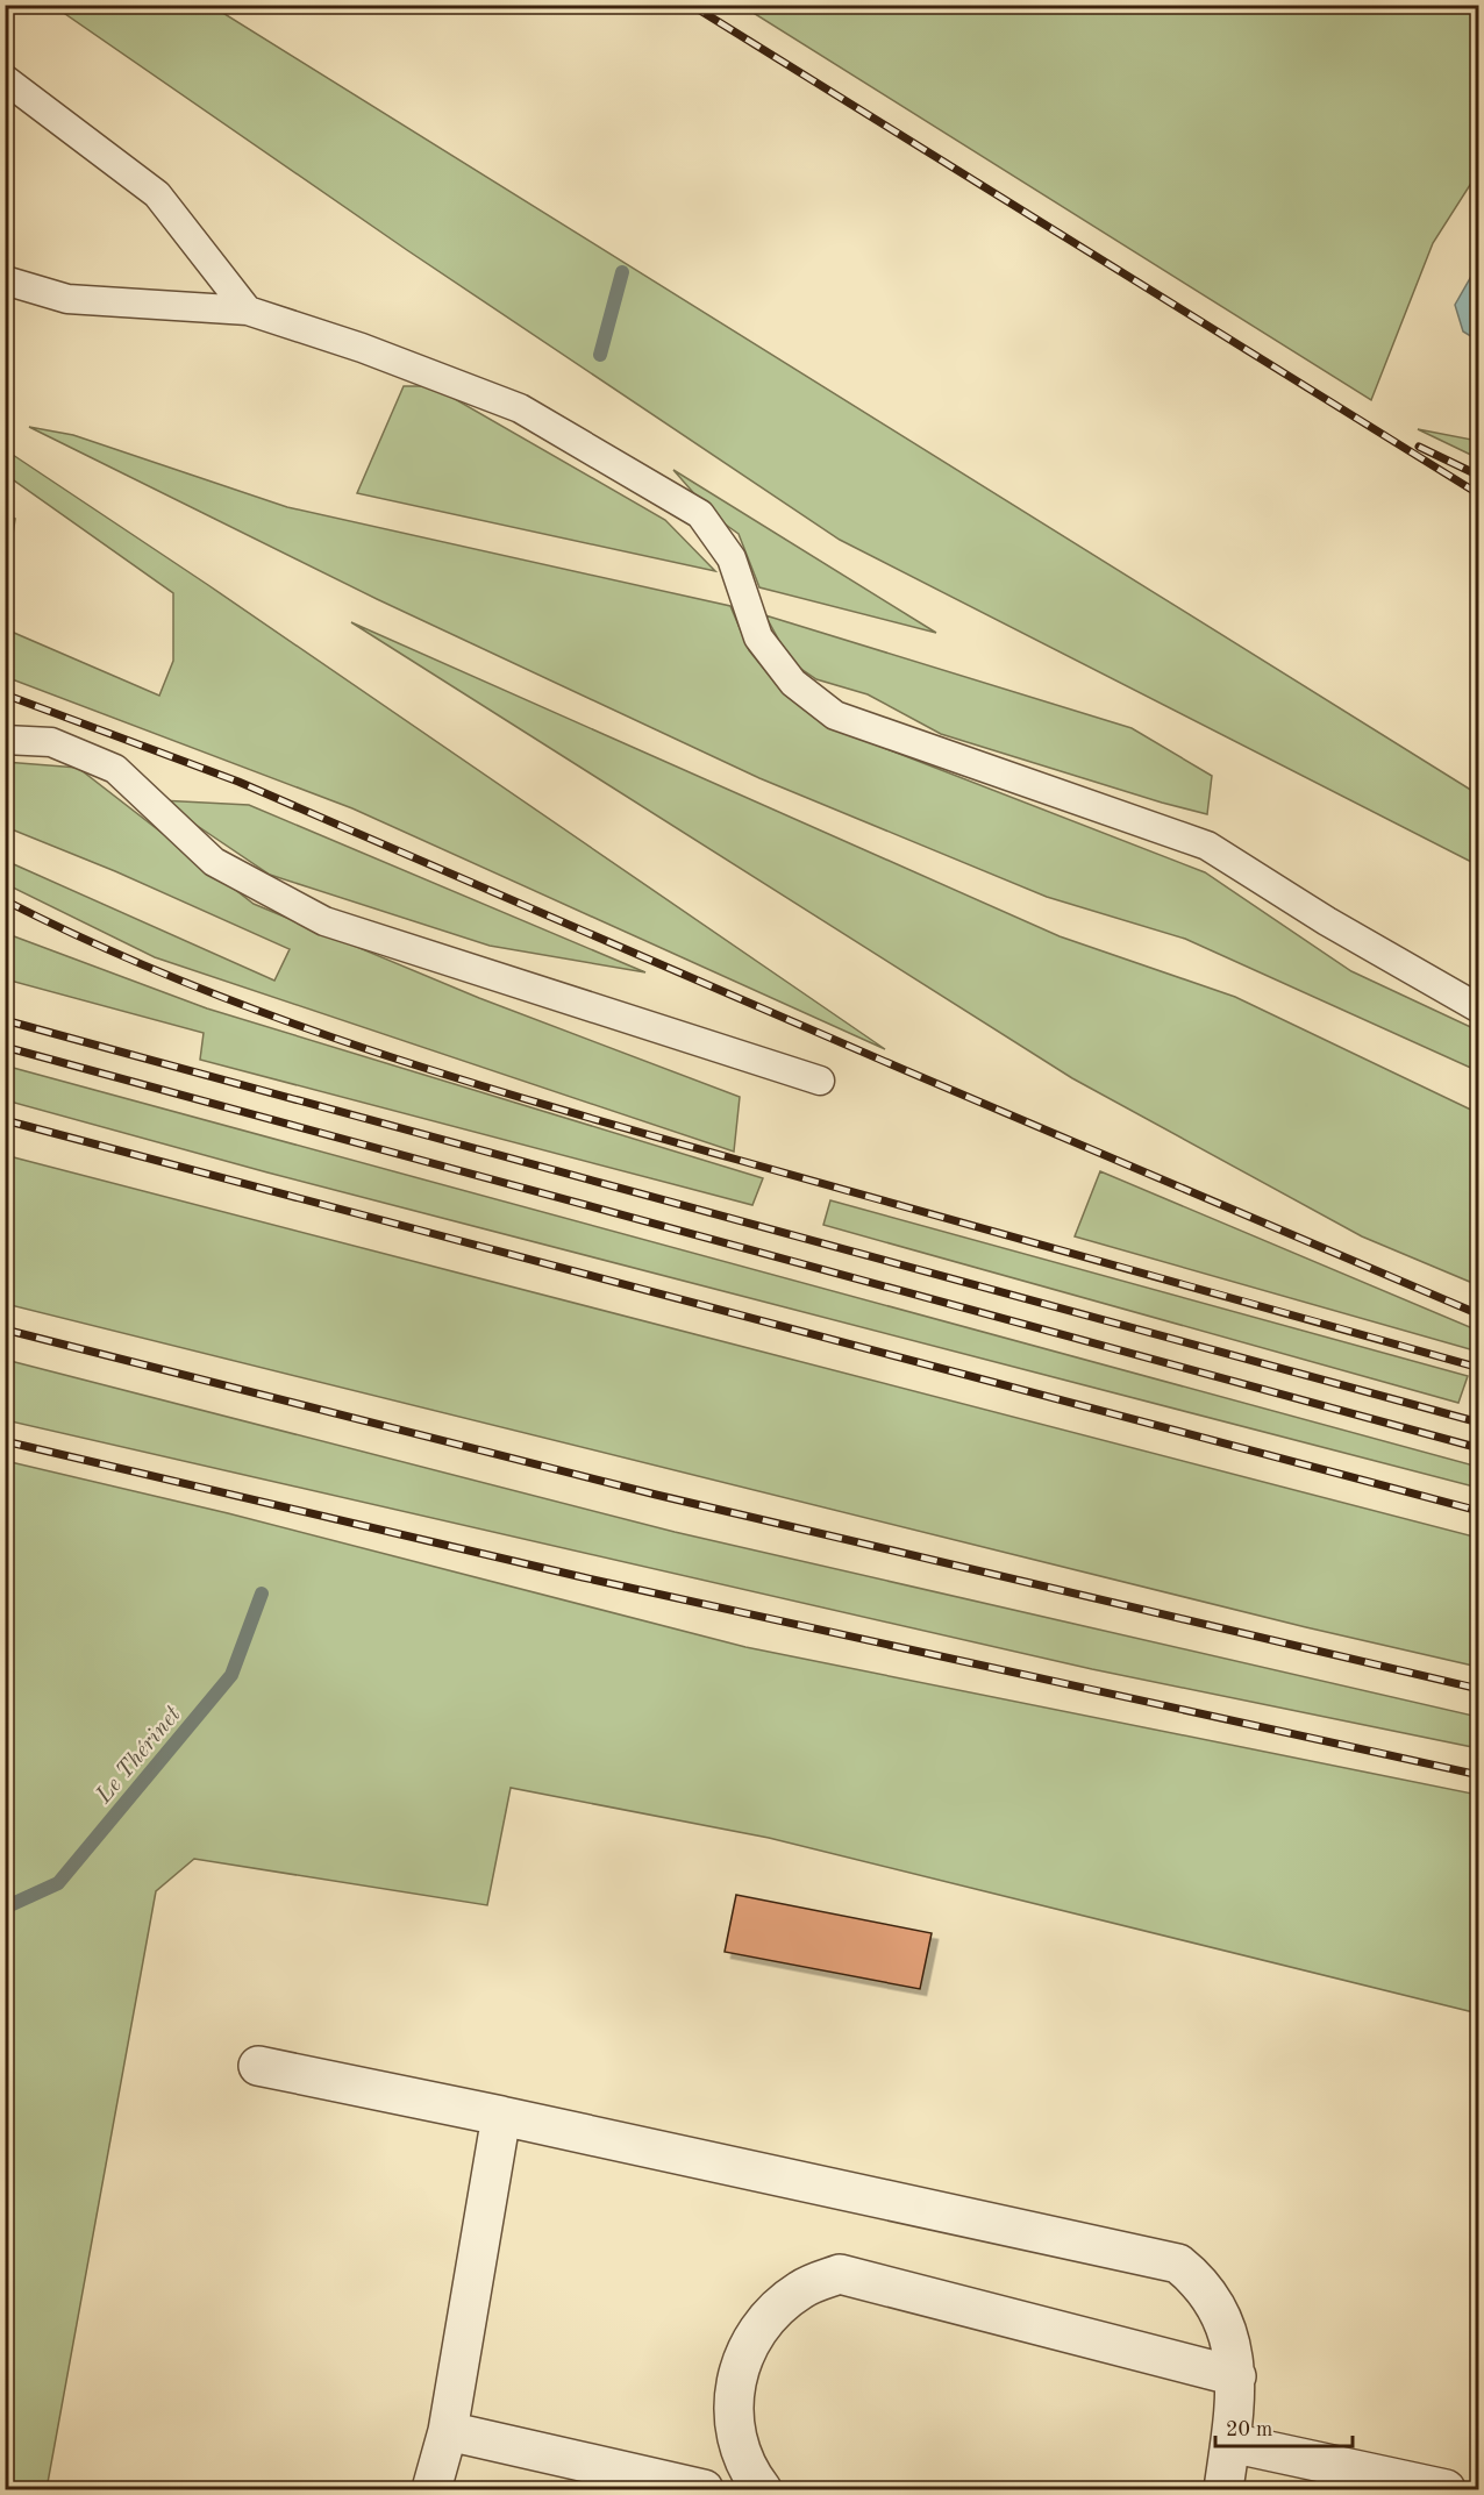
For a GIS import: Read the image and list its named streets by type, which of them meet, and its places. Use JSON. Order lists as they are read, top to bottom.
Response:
{
  "water": ["Le Thérinet"],
  "scale_bar": "20 m"
}
